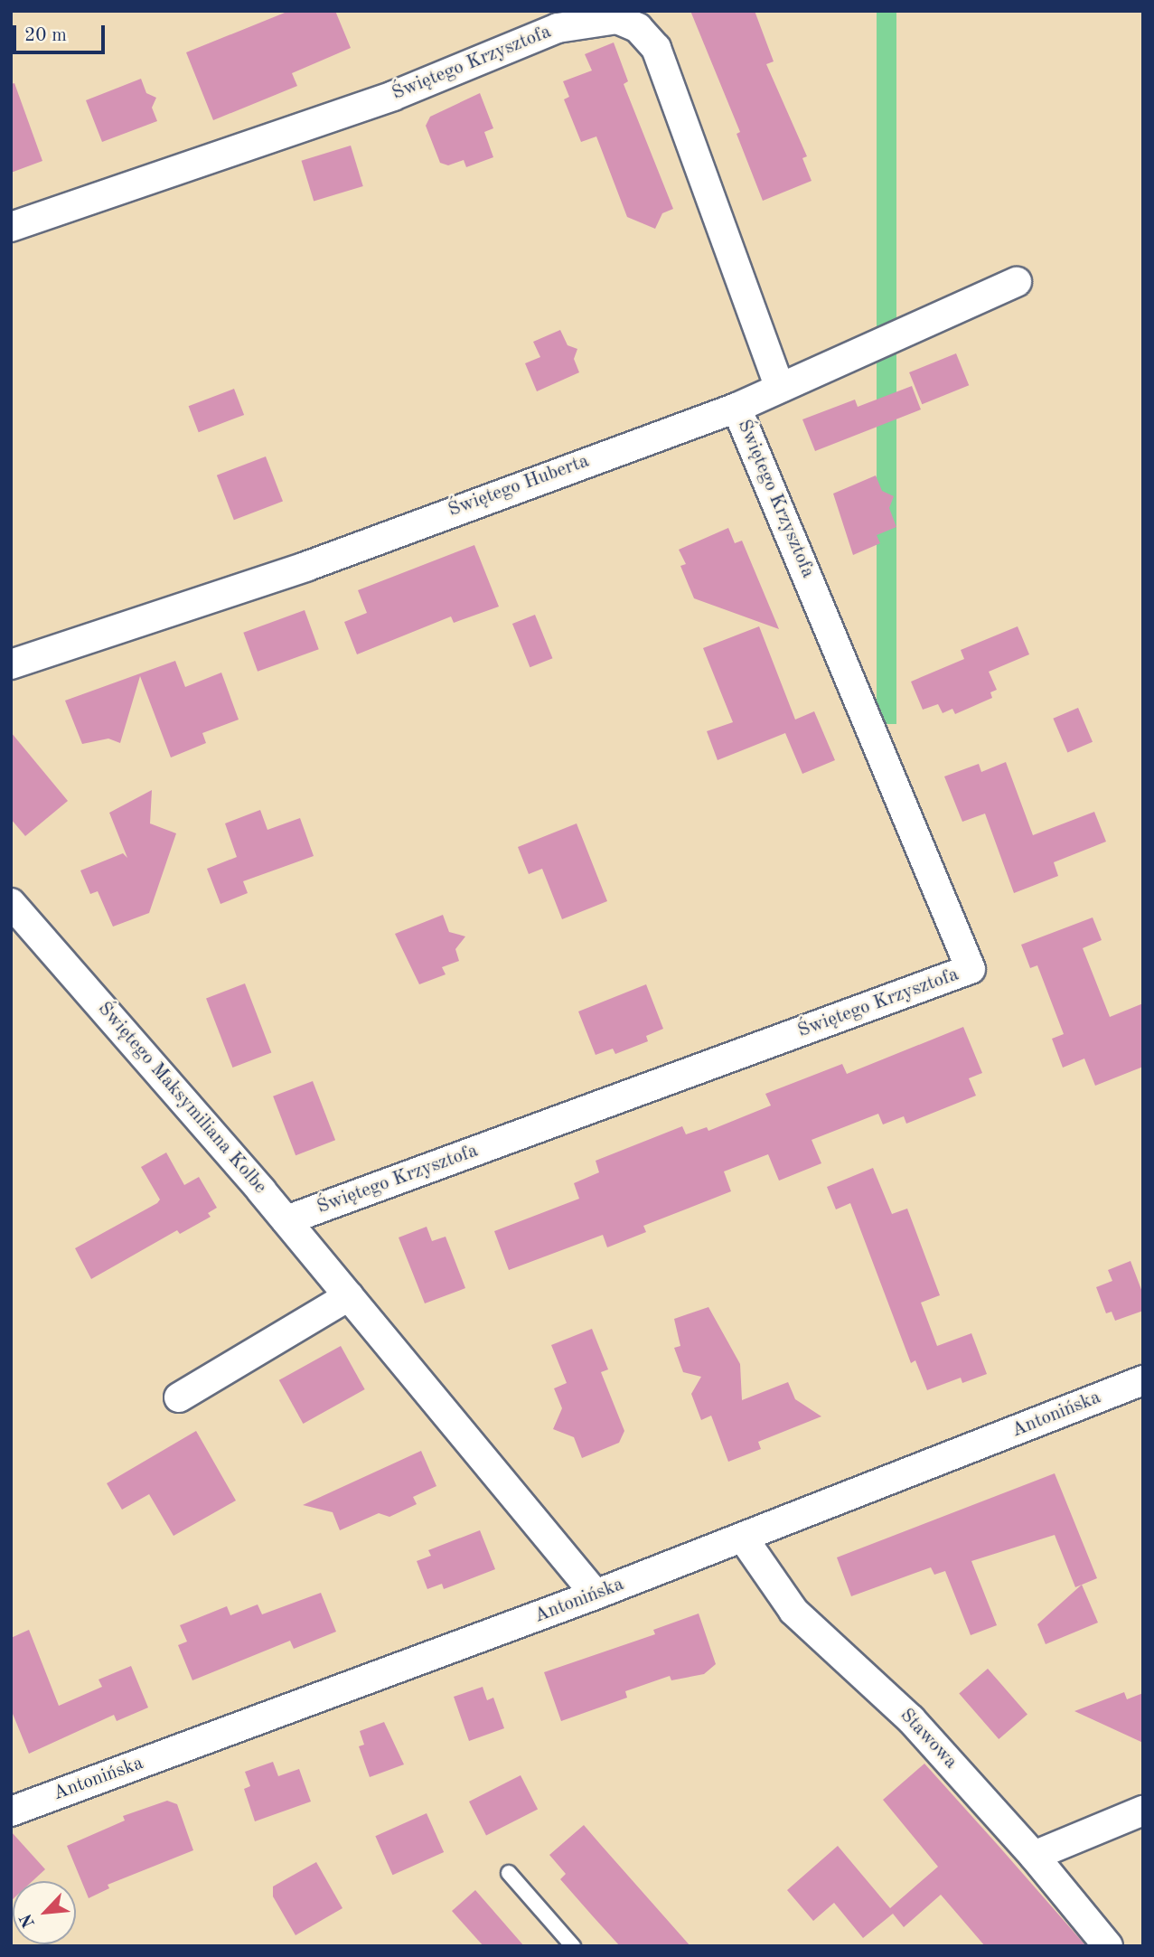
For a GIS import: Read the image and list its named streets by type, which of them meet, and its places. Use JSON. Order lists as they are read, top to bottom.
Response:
{
  "streets": {
    "street": [
      "Świętego Krzysztofa",
      "Świętego Huberta",
      "Świętego Maksymiliana Kolbe",
      "Antonińska",
      "Stawowa"
    ]
  },
  "crossings": [
    ["Świętego Krzysztofa", "Świętego Huberta"],
    ["Świętego Krzysztofa", "Świętego Maksymiliana Kolbe"],
    ["Świętego Maksymiliana Kolbe", "Antonińska"],
    ["Antonińska", "Stawowa"]
  ],
  "scale_bar": "20 m",
  "north": "bottom left"
}
